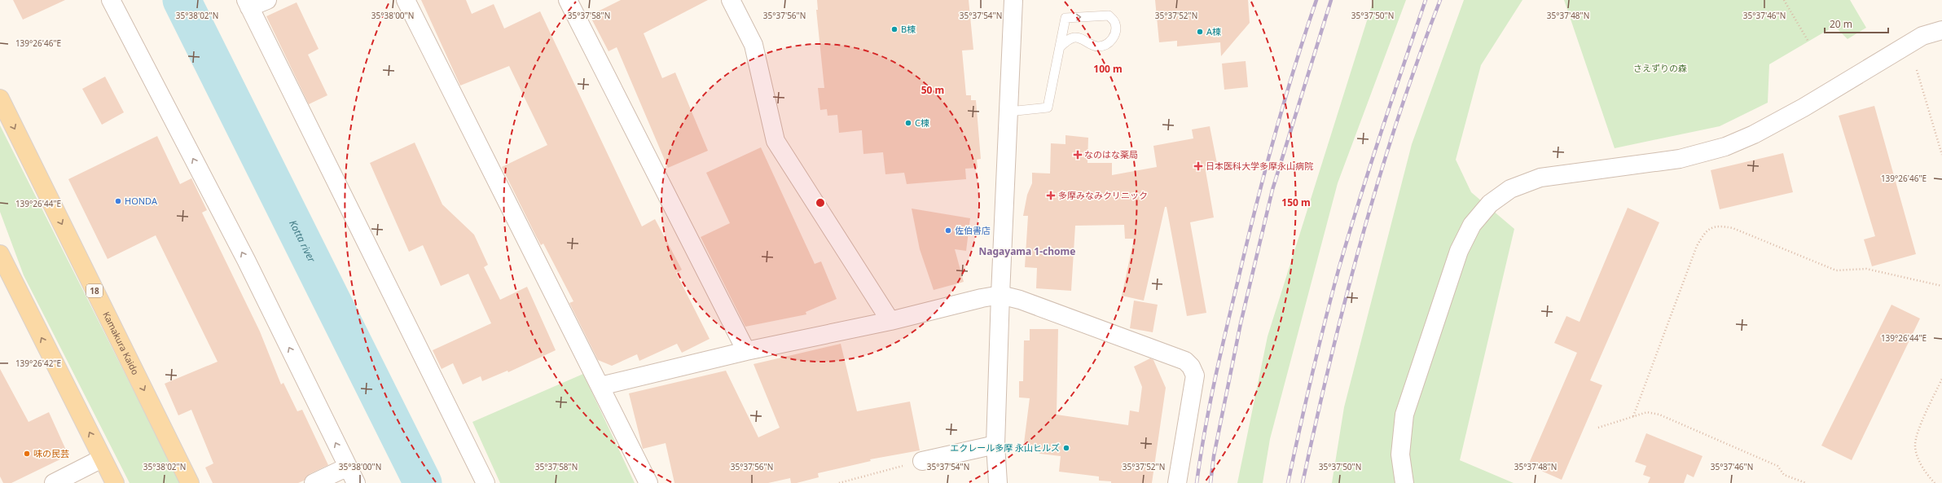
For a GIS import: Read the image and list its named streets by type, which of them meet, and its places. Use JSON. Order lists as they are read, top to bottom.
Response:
{
  "streets": {
    "main road": ["18", "Kamakura Kaido"]
  },
  "districts": ["Nagayama 1-chome"],
  "water": ["Kotta river"],
  "parks": ["さえずりの森"],
  "places": {
    "other": [
      "B棟",
      "A棟",
      "C棟",
      "HONDA",
      "佐伯書店",
      "エクレール多摩 永山ヒルズ",
      "味の民芸"
    ],
    "health": ["なのはな薬局", "日本医科大学多摩永山病院", "多摩みなみクリニック"]
  },
  "scale_bar": "20 m",
  "coordinates": [
    "35°38'02\"N",
    "35°38'00\"N",
    "35°37'58\"N",
    "35°37'56\"N",
    "35°37'54\"N",
    "35°37'52\"N",
    "35°37'50\"N",
    "35°37'48\"N",
    "35°37'46\"N",
    "139°26'46\"E",
    "139°26'44\"E",
    "139°26'42\"E"
  ],
  "rings": ["100 m", "50 m", "150 m"]
}
